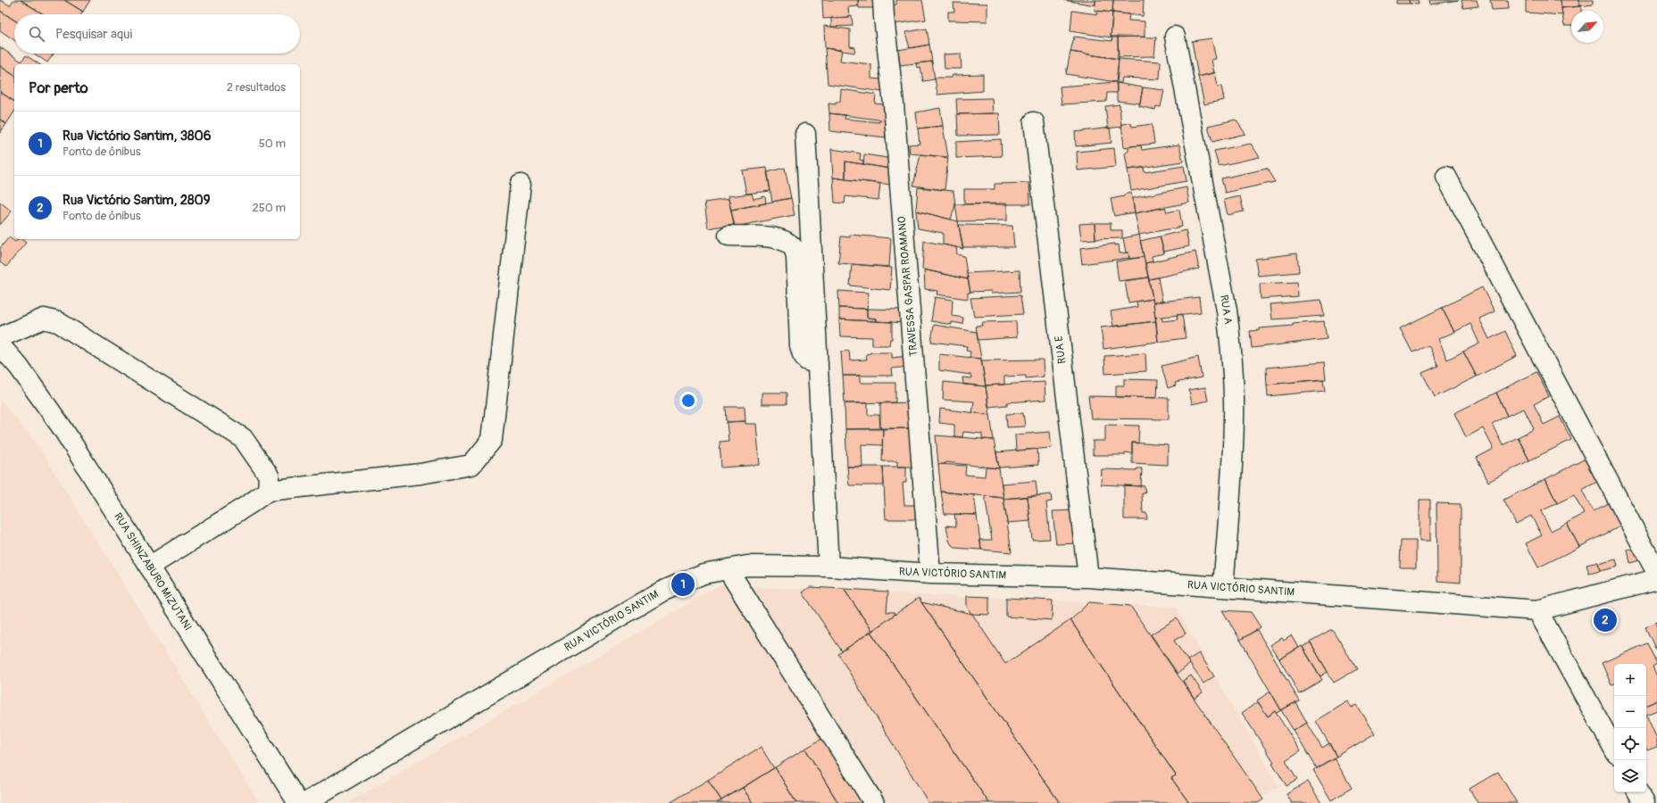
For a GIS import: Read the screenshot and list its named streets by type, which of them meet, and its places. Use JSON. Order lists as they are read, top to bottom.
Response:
{
  "streets": {
    "street": [
      "TRAVESSA GASPAR ROAMANO",
      "RUA A",
      "RUA E",
      "RUA SHINZABURO MIZUTANI",
      "RUA VICTÓRIO SANTIM"
    ]
  },
  "crossings": [
    ["TRAVESSA GASPAR ROAMANO", "RUA VICTÓRIO SANTIM"],
    ["RUA A", "RUA VICTÓRIO SANTIM"],
    ["RUA E", "RUA VICTÓRIO SANTIM"]
  ],
  "north": "top right",
  "page": {
    "search": "Pesquisar aqui",
    "heading": ["Por perto", "2 resultados"],
    "list": [
      {
        "mark": "1",
        "name": "Rua Victório Santim, 3806",
        "note": "Ponto de ônibus",
        "value": "50 m"
      },
      {
        "mark": "2",
        "name": "Rua Victório Santim, 2809",
        "note": "Ponto de ônibus",
        "value": "250 m"
      }
    ],
    "pins": ["1", "2"],
    "map_buttons": ["+", "−"]
  }
}
